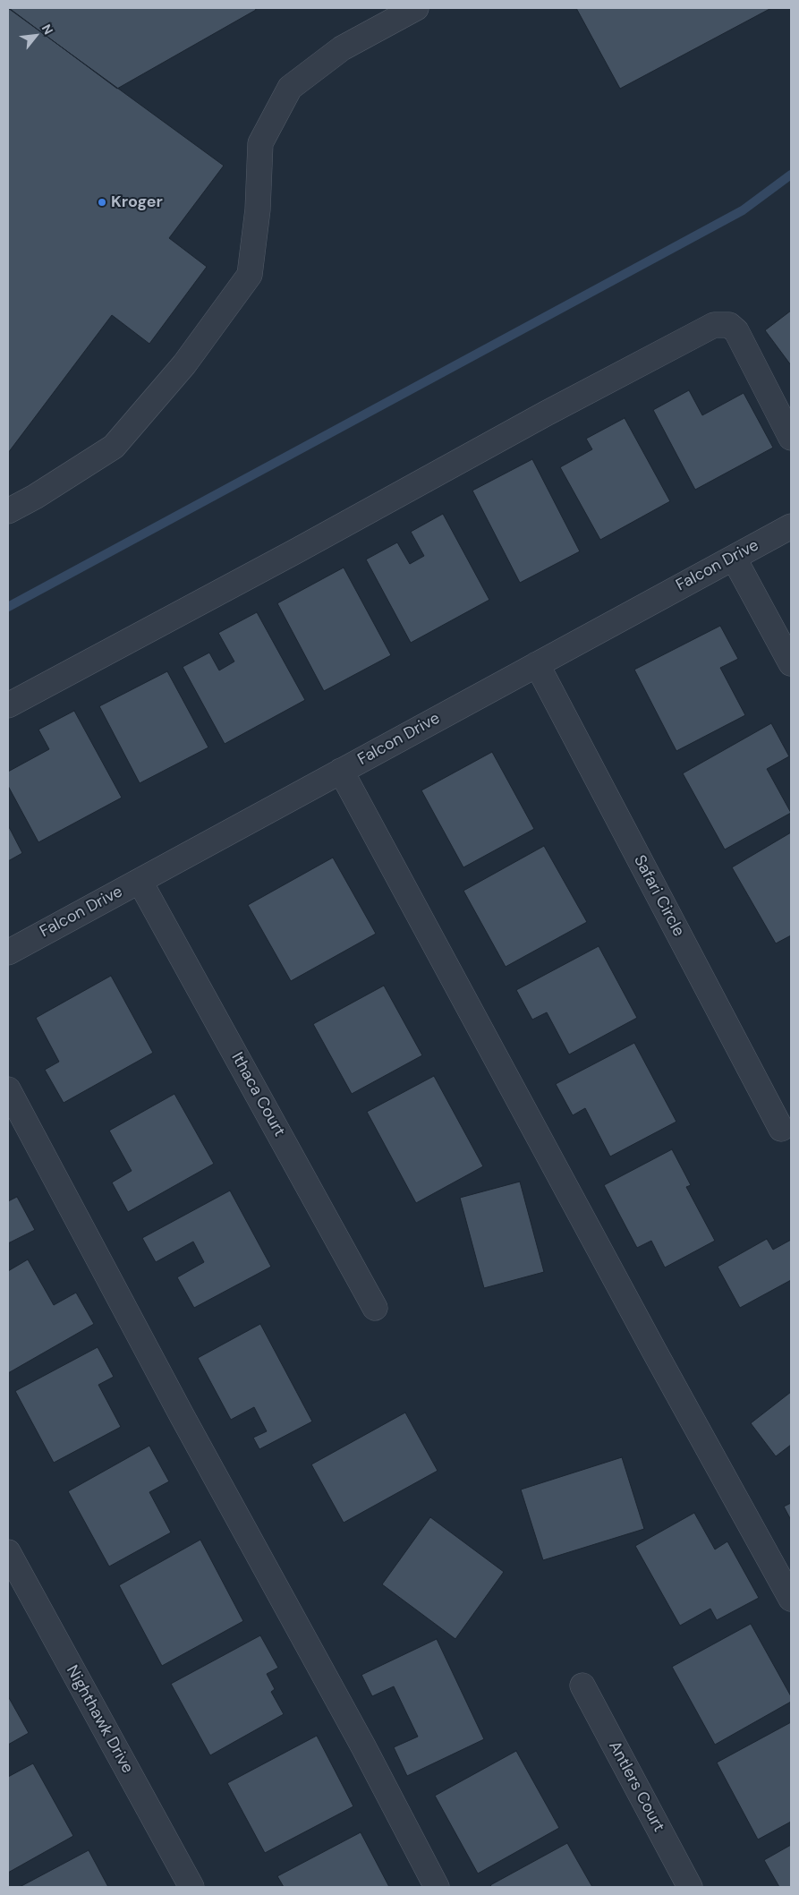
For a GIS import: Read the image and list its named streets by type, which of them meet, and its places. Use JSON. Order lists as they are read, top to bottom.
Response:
{
  "streets": {
    "street": [
      "Falcon Drive",
      "Safari Circle",
      "Ithaca Court",
      "Nighthawk Drive",
      "Antlers Court"
    ]
  },
  "crossings": [
    ["Falcon Drive", "Safari Circle"],
    ["Falcon Drive", "Ithaca Court"]
  ],
  "places": ["Kroger"],
  "north": "top right"
}
